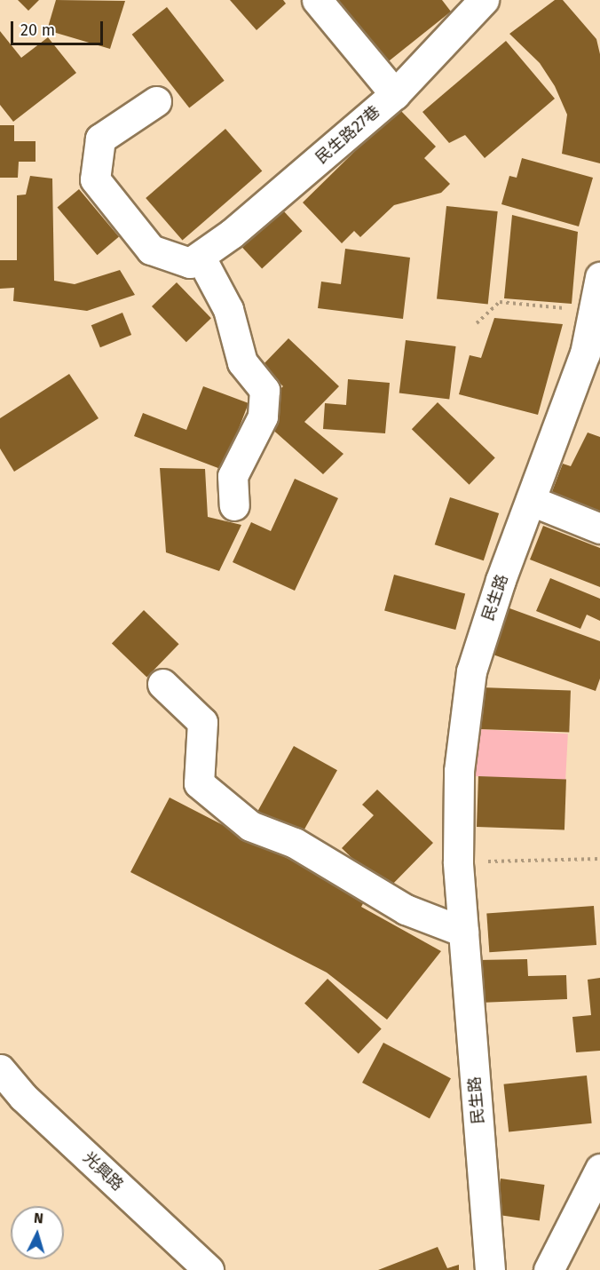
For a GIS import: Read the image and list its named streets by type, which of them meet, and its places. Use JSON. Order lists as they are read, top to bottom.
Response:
{
  "streets": {
    "street": ["民生路27巷", "民生路", "光興路"]
  },
  "scale_bar": "20 m",
  "north": "top"
}
